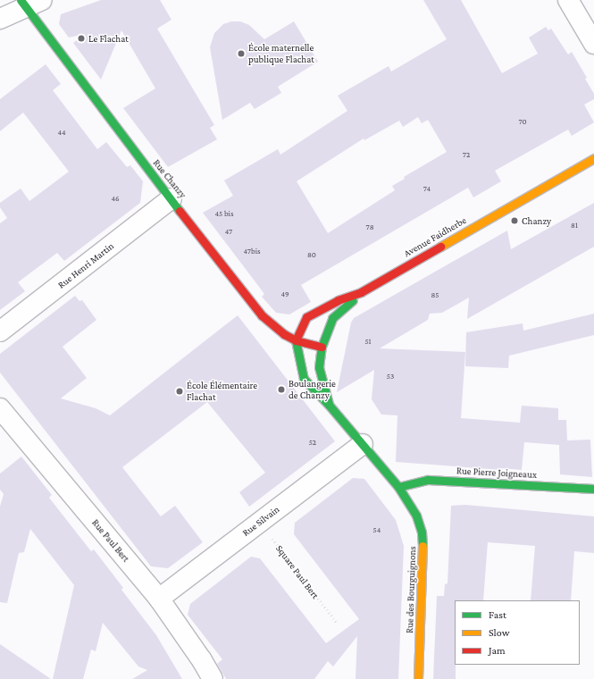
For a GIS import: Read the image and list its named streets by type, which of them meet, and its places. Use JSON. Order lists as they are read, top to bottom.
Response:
{
  "streets": {
    "main road": [
      "Rue Chanzy",
      "Avenue Faidherbe",
      "Rue Pierre Joigneaux",
      "Rue des Bourguignons"
    ],
    "street": ["Rue Henri Martin", "Rue Silvain", "Rue Paul Bert"],
    "path": ["Square Paul Bert"]
  },
  "crossings": [
    ["Rue Chanzy", "Avenue Faidherbe"],
    ["Rue Chanzy", "Rue Henri Martin"],
    ["Rue Chanzy", "Rue des Bourguignons"],
    ["Avenue Faidherbe", "Rue des Bourguignons"],
    ["Rue Pierre Joigneaux", "Rue des Bourguignons"],
    ["Rue Silvain", "Rue Paul Bert"],
    ["Rue Silvain", "Square Paul Bert"],
    ["Rue Silvain", "Rue des Bourguignons"]
  ],
  "places": [
    "Le Flachat",
    "École maternelle publique Flachat",
    "Chanzy",
    "Boulangerie de Chanzy",
    "École Élémentaire Flachat"
  ],
  "house_numbers": [
    "70",
    "44",
    "72",
    "74",
    "46",
    "45 bis",
    "81",
    "78",
    "47",
    "47bis",
    "80",
    "49",
    "85",
    "51",
    "53",
    "52",
    "54"
  ],
  "legend": ["Fast", "Slow", "Jam"]
}
